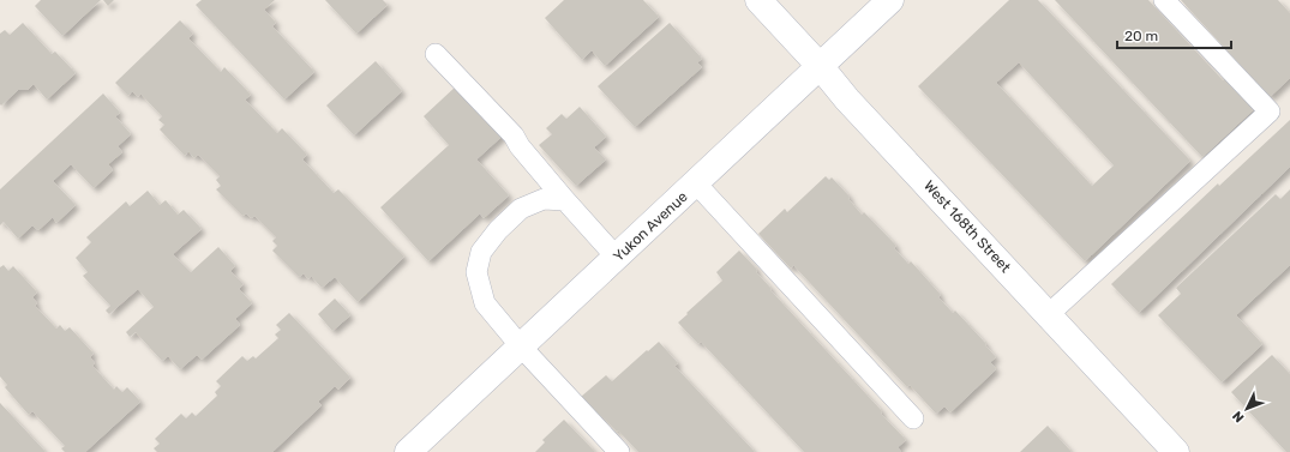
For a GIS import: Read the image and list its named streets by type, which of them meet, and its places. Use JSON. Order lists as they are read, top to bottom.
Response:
{
  "streets": {
    "street": ["Yukon Avenue", "West 168th Street"]
  },
  "crossings": [
    ["Yukon Avenue", "West 168th Street"]
  ],
  "scale_bar": "20 m",
  "north": "bottom left"
}
